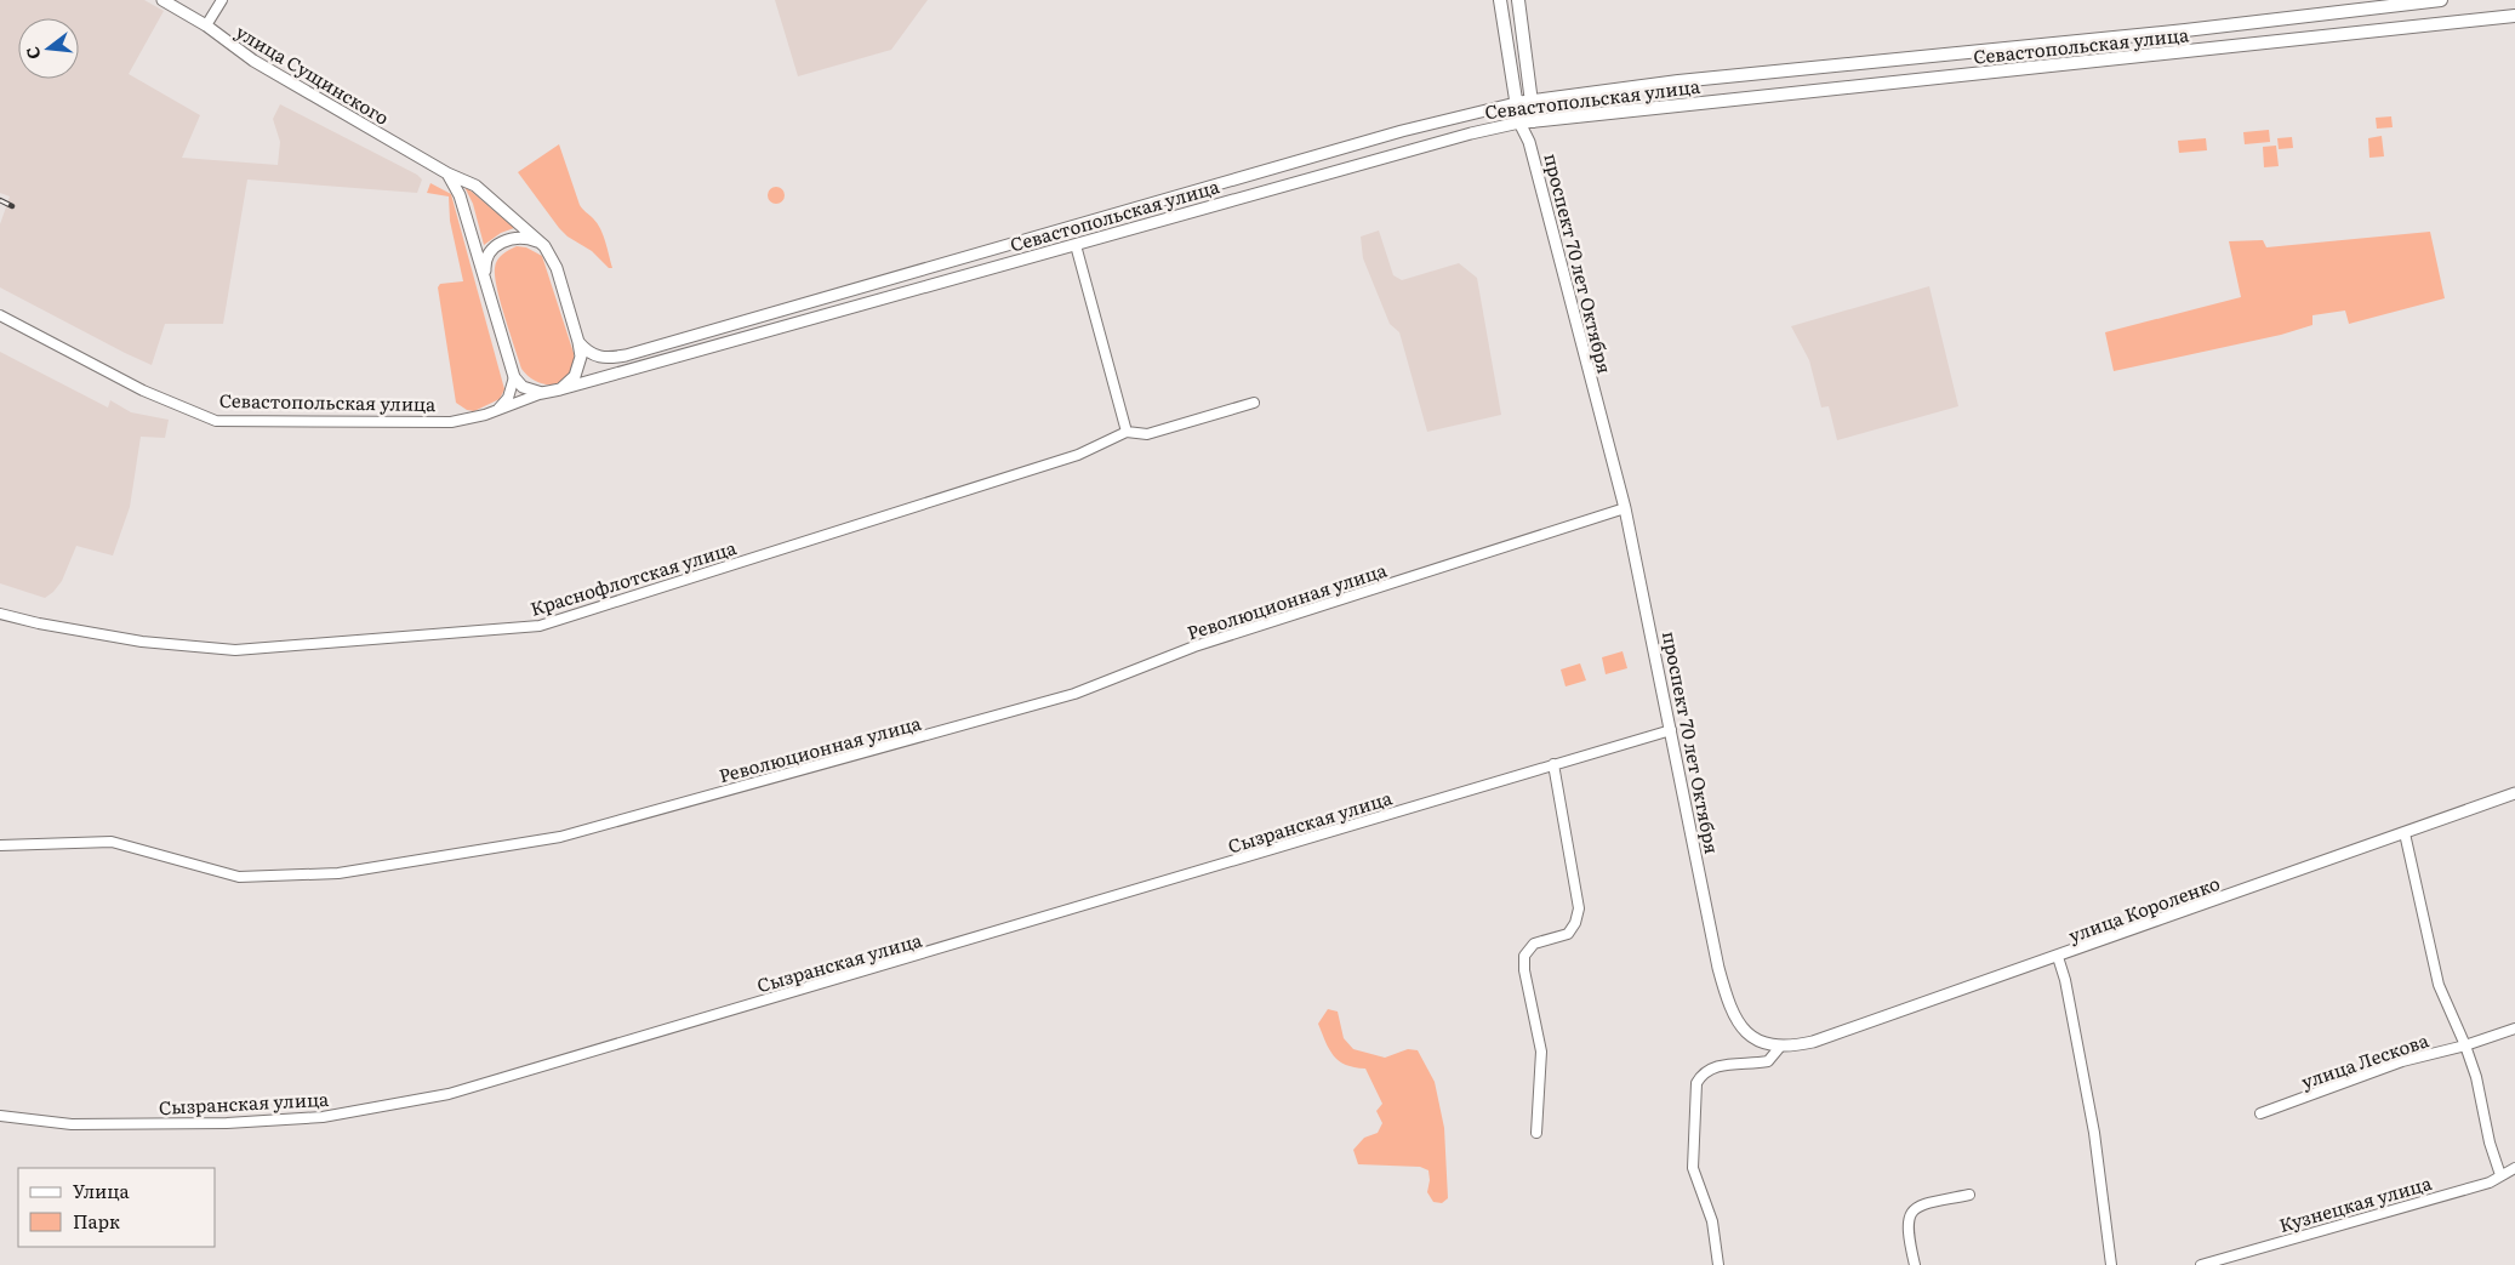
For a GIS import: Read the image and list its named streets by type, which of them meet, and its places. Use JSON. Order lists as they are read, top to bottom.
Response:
{
  "streets": {
    "main road": ["Севастопольская улица", "проспект 70 лет Октября"],
    "street": [
      "улица Сущинского",
      "Краснофлотская улица",
      "Революционная улица",
      "Сызранская улица",
      "улица Короленко",
      "улица Лескова",
      "Кузнецкая улица"
    ]
  },
  "crossings": [
    ["Севастопольская улица", "проспект 70 лет Октября"],
    ["проспект 70 лет Октября", "Революционная улица"],
    ["проспект 70 лет Октября", "Сызранская улица"],
    ["проспект 70 лет Октября", "улица Короленко"]
  ],
  "legend": ["Улица", "Парк"],
  "north": "left"
}
